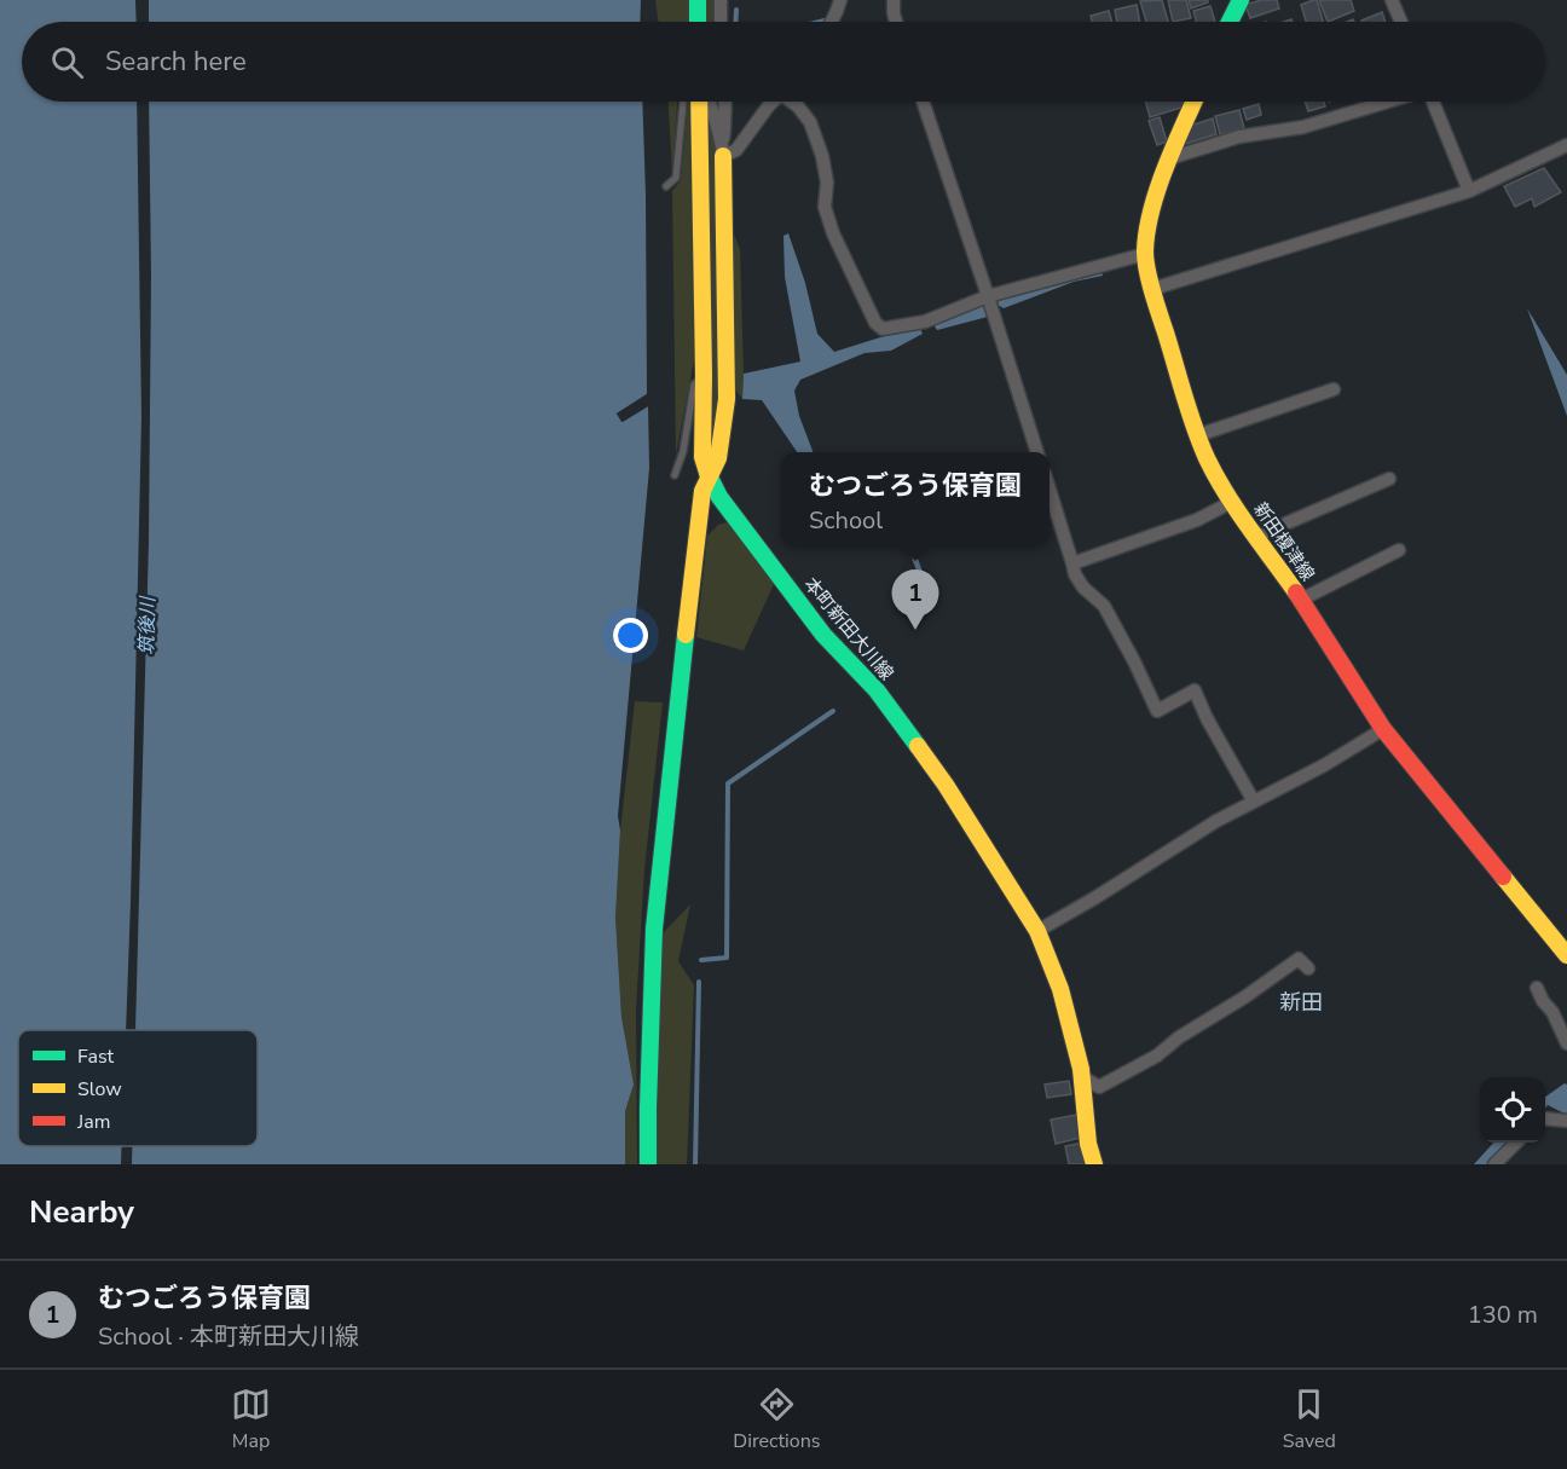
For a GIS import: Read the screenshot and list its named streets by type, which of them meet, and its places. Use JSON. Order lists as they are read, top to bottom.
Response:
{
  "streets": {
    "main road": ["新田榎津線", "本町新田大川線"]
  },
  "districts": ["新田"],
  "water": ["筑後川"],
  "legend": ["Fast", "Slow", "Jam"],
  "page": {
    "search": "Search here",
    "popup": ["むつごろう保育園", "School"],
    "pins": "1",
    "heading": "Nearby",
    "list": [
      {
        "mark": "1",
        "name": "むつごろう保育園",
        "note": "School · 本町新田大川線",
        "value": "130 m"
      }
    ],
    "nav": ["Map", "Directions", "Saved"]
  }
}
